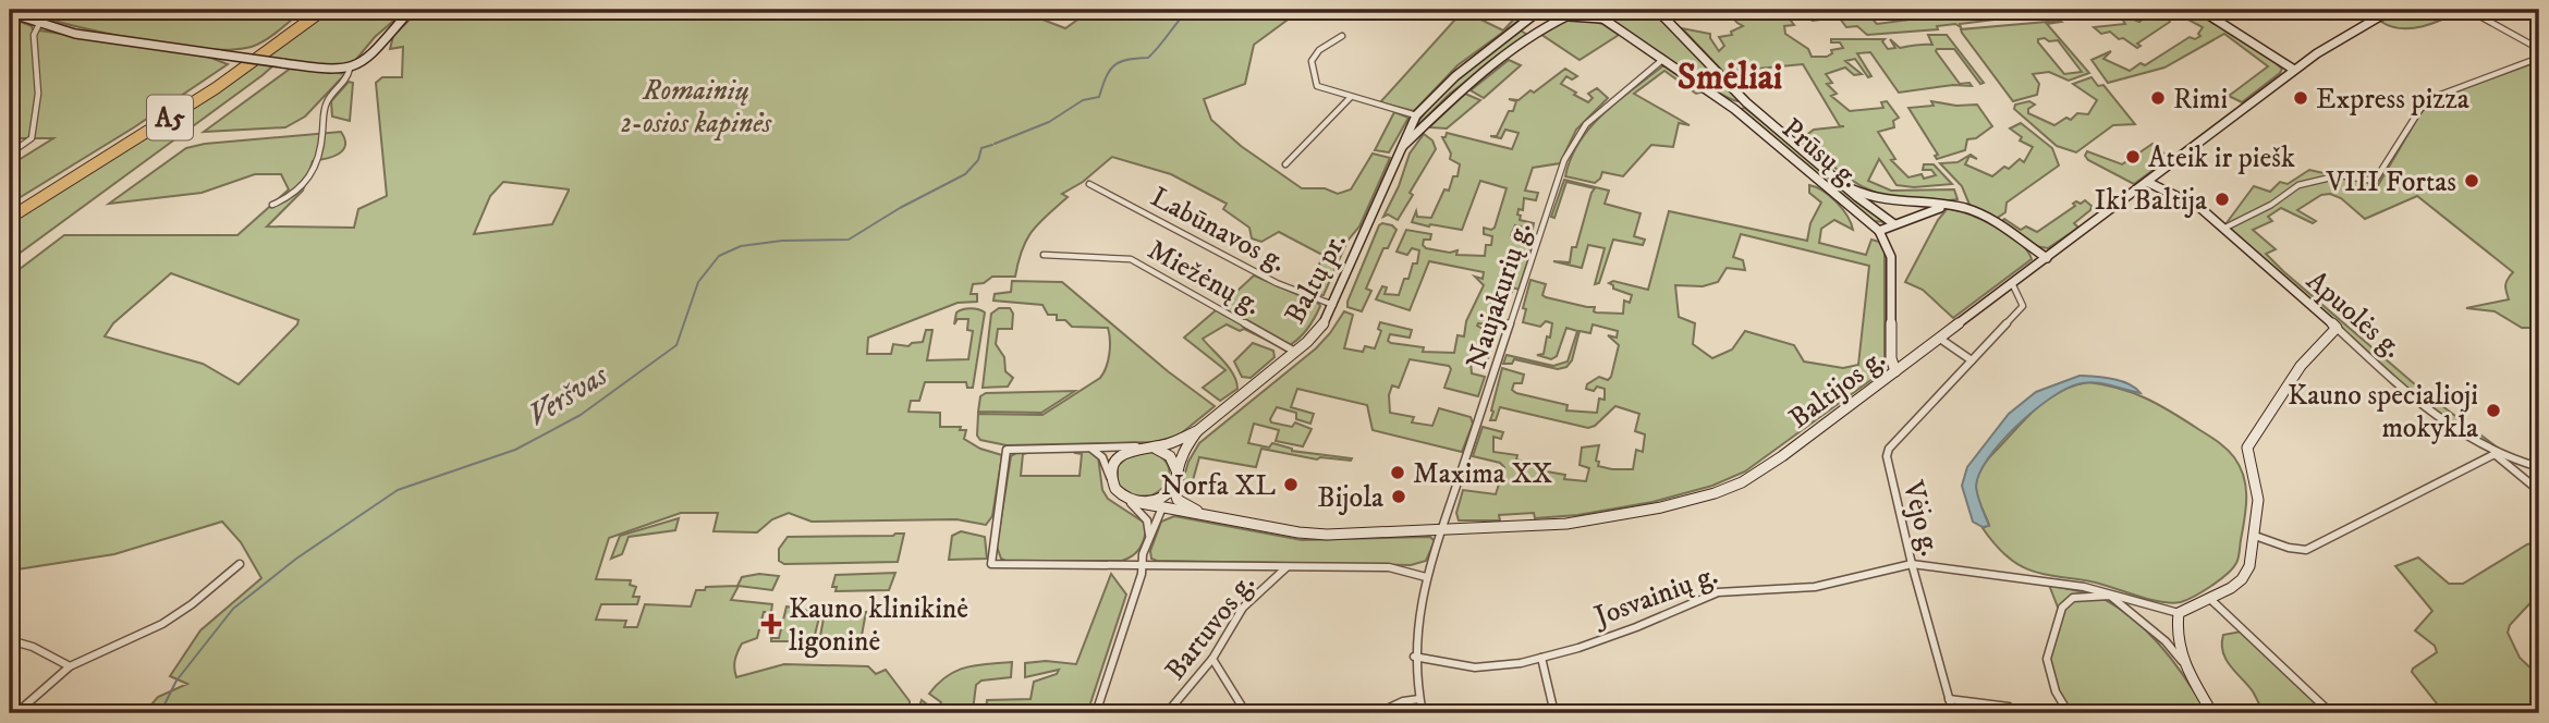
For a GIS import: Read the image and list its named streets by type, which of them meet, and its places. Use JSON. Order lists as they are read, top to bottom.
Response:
{
  "streets": {
    "highway": ["A5"],
    "street": [
      "Prūsų g.",
      "Labūnavos g.",
      "Miežėnų g.",
      "Baltų pr.",
      "Naujakurių g.",
      "Apuolės g.",
      "Baltijos g.",
      "Vėjo g.",
      "Josvainių g.",
      "Bartuvos g."
    ]
  },
  "crossings": [
    ["Prūsų g.", "Naujakurių g."],
    ["Prūsų g.", "Baltijos g."],
    ["Labūnavos g.", "Baltų pr."],
    ["Miežėnų g.", "Baltų pr."],
    ["Baltų pr.", "Baltijos g."],
    ["Naujakurių g.", "Baltijos g."],
    ["Apuolės g.", "Baltijos g."],
    ["Baltijos g.", "Vėjo g."],
    ["Vėjo g.", "Josvainių g."]
  ],
  "districts": ["Smėliai"],
  "water": ["Veršvas"],
  "parks": ["Romainių 2-osios kapinės"],
  "places": {
    "other": [
      "Rimi",
      "Express pizza",
      "Ateik ir piešk",
      "VIII Fortas",
      "Iki Baltija",
      "Kauno specialioji mokykla",
      "Maxima XX",
      "Norfa XL",
      "Bijola"
    ],
    "health": ["Kauno klinikinė ligoninė"]
  }
}
